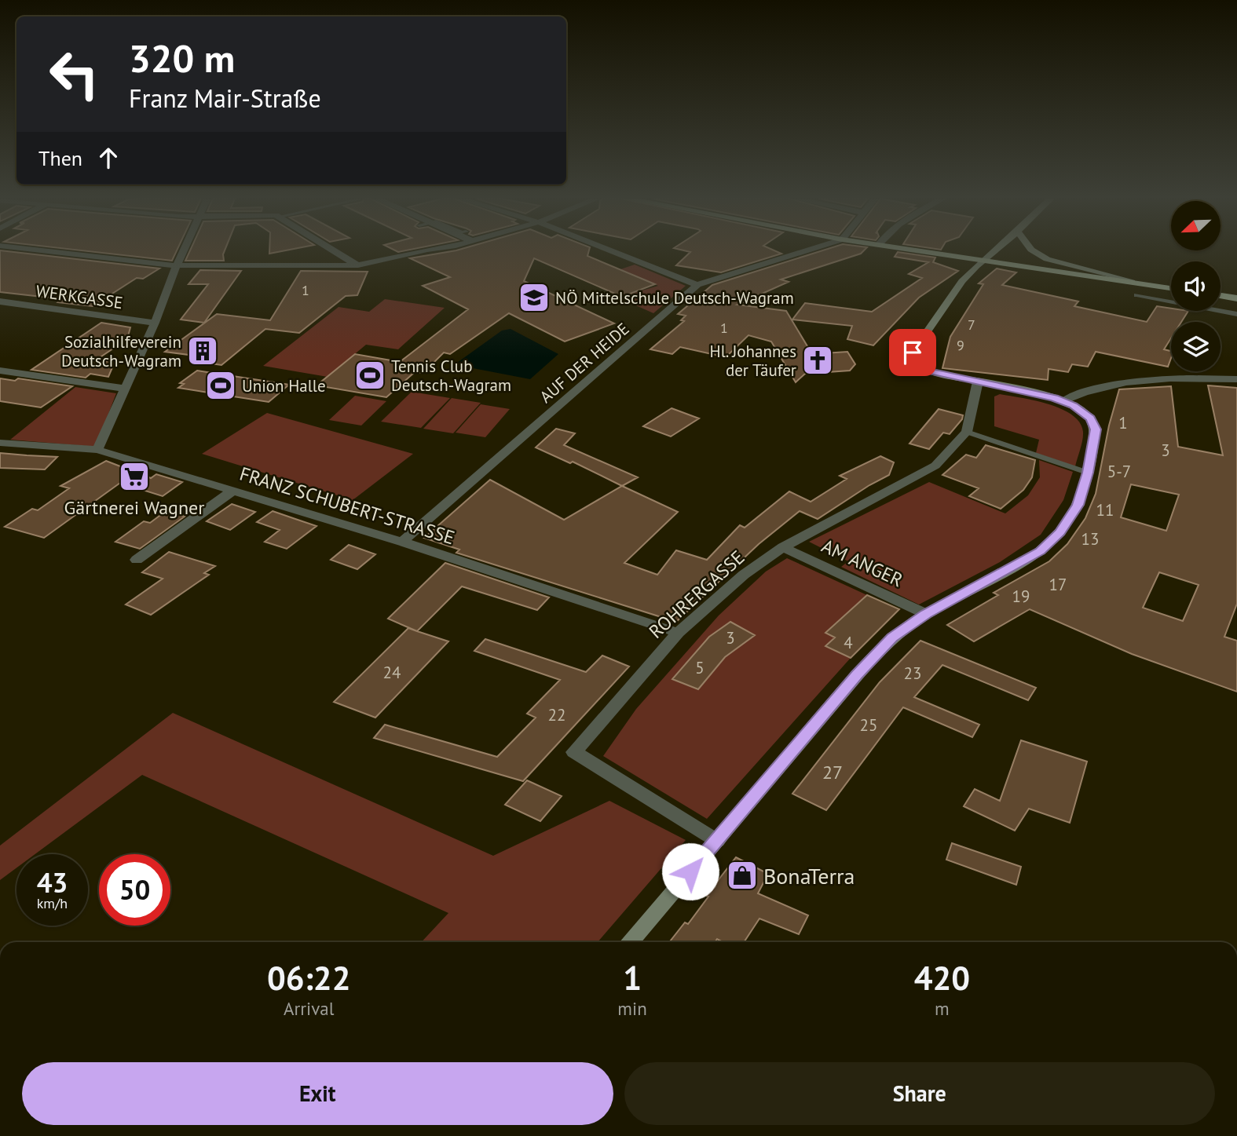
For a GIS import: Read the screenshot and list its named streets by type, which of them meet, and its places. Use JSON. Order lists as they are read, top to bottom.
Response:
{
  "streets": {
    "street": [
      "WERKGASSE",
      "AUF DER HEIDE",
      "FRANZ SCHUBERT-STRASSE",
      "AM ANGER",
      "ROHRERGASSE"
    ]
  },
  "crossings": [
    ["AUF DER HEIDE", "FRANZ SCHUBERT-STRASSE"],
    ["FRANZ SCHUBERT-STRASSE", "ROHRERGASSE"],
    ["AM ANGER", "ROHRERGASSE"]
  ],
  "places": {
    "school or university": ["NÖ Mittelschule Deutsch-Wagram"],
    "building": ["Sozialhilfeverein Deutsch-Wagram"],
    "church": ["Hl. Johannes der Täufer"],
    "sports": ["Tennis Club Deutsch-Wagram", "Union Halle"],
    "supermarket": ["Gärtnerei Wagner"],
    "shop": ["BonaTerra"]
  },
  "house_numbers": [
    "1",
    "7",
    "1",
    "9",
    "1",
    "3",
    "5-7",
    "11",
    "13",
    "17",
    "19",
    "3",
    "4",
    "5",
    "24",
    "23",
    "22",
    "25",
    "27"
  ],
  "north": "bottom left",
  "page": {
    "turn": ["320 m", "Franz Mair-Straße"],
    "then": "Then",
    "speed": "43 km/h",
    "limit": "50",
    "eta": [
      "06:22",
      "Arrival",
      "1",
      "min",
      "420",
      "m"
    ],
    "buttons": ["Exit", "Share"]
  }
}
